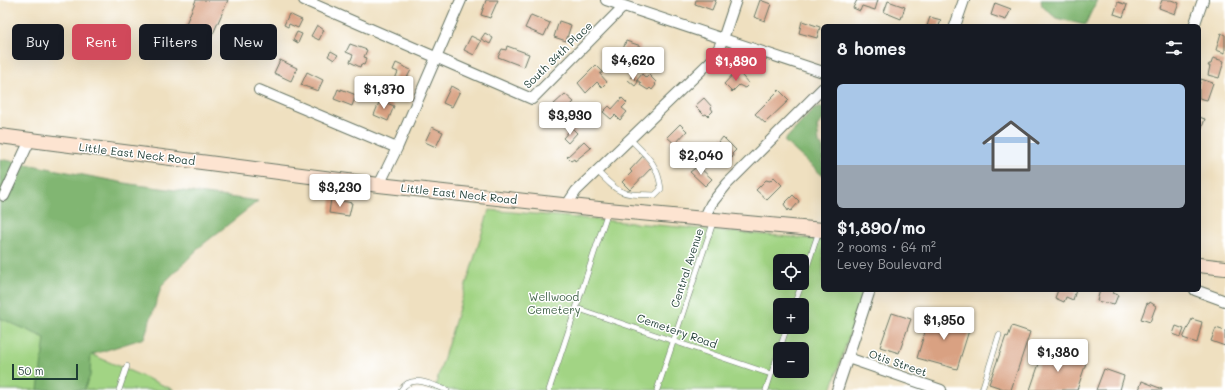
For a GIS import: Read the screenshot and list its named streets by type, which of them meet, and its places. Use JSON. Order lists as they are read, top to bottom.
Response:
{
  "streets": {
    "main road": ["Little East Neck Road"],
    "street": ["South 34th Place", "Otis Street"],
    "lane": ["Central Avenue", "Cemetery Road"]
  },
  "crossings": [
    ["Little East Neck Road", "Central Avenue"],
    ["Central Avenue", "Cemetery Road"]
  ],
  "parks": ["Wellwood Cemetery"],
  "scale_bar": "50 m",
  "page": {
    "chip": [
      "Buy",
      "Rent",
      "Filters",
      "New"
    ],
    "heading": "8 homes",
    "price": [
      "$4,620",
      "$1,890",
      "$1,370",
      "$3,930",
      "$2,040",
      "$3,230",
      "$1,950",
      "$1,380"
    ],
    "list": [
      {
        "name": "$1,890/mo",
        "note": "2 rooms · 64 m² · Levey Boulevard"
      }
    ],
    "map_buttons": ["+", "−"],
    "scale": "50 m"
  }
}
